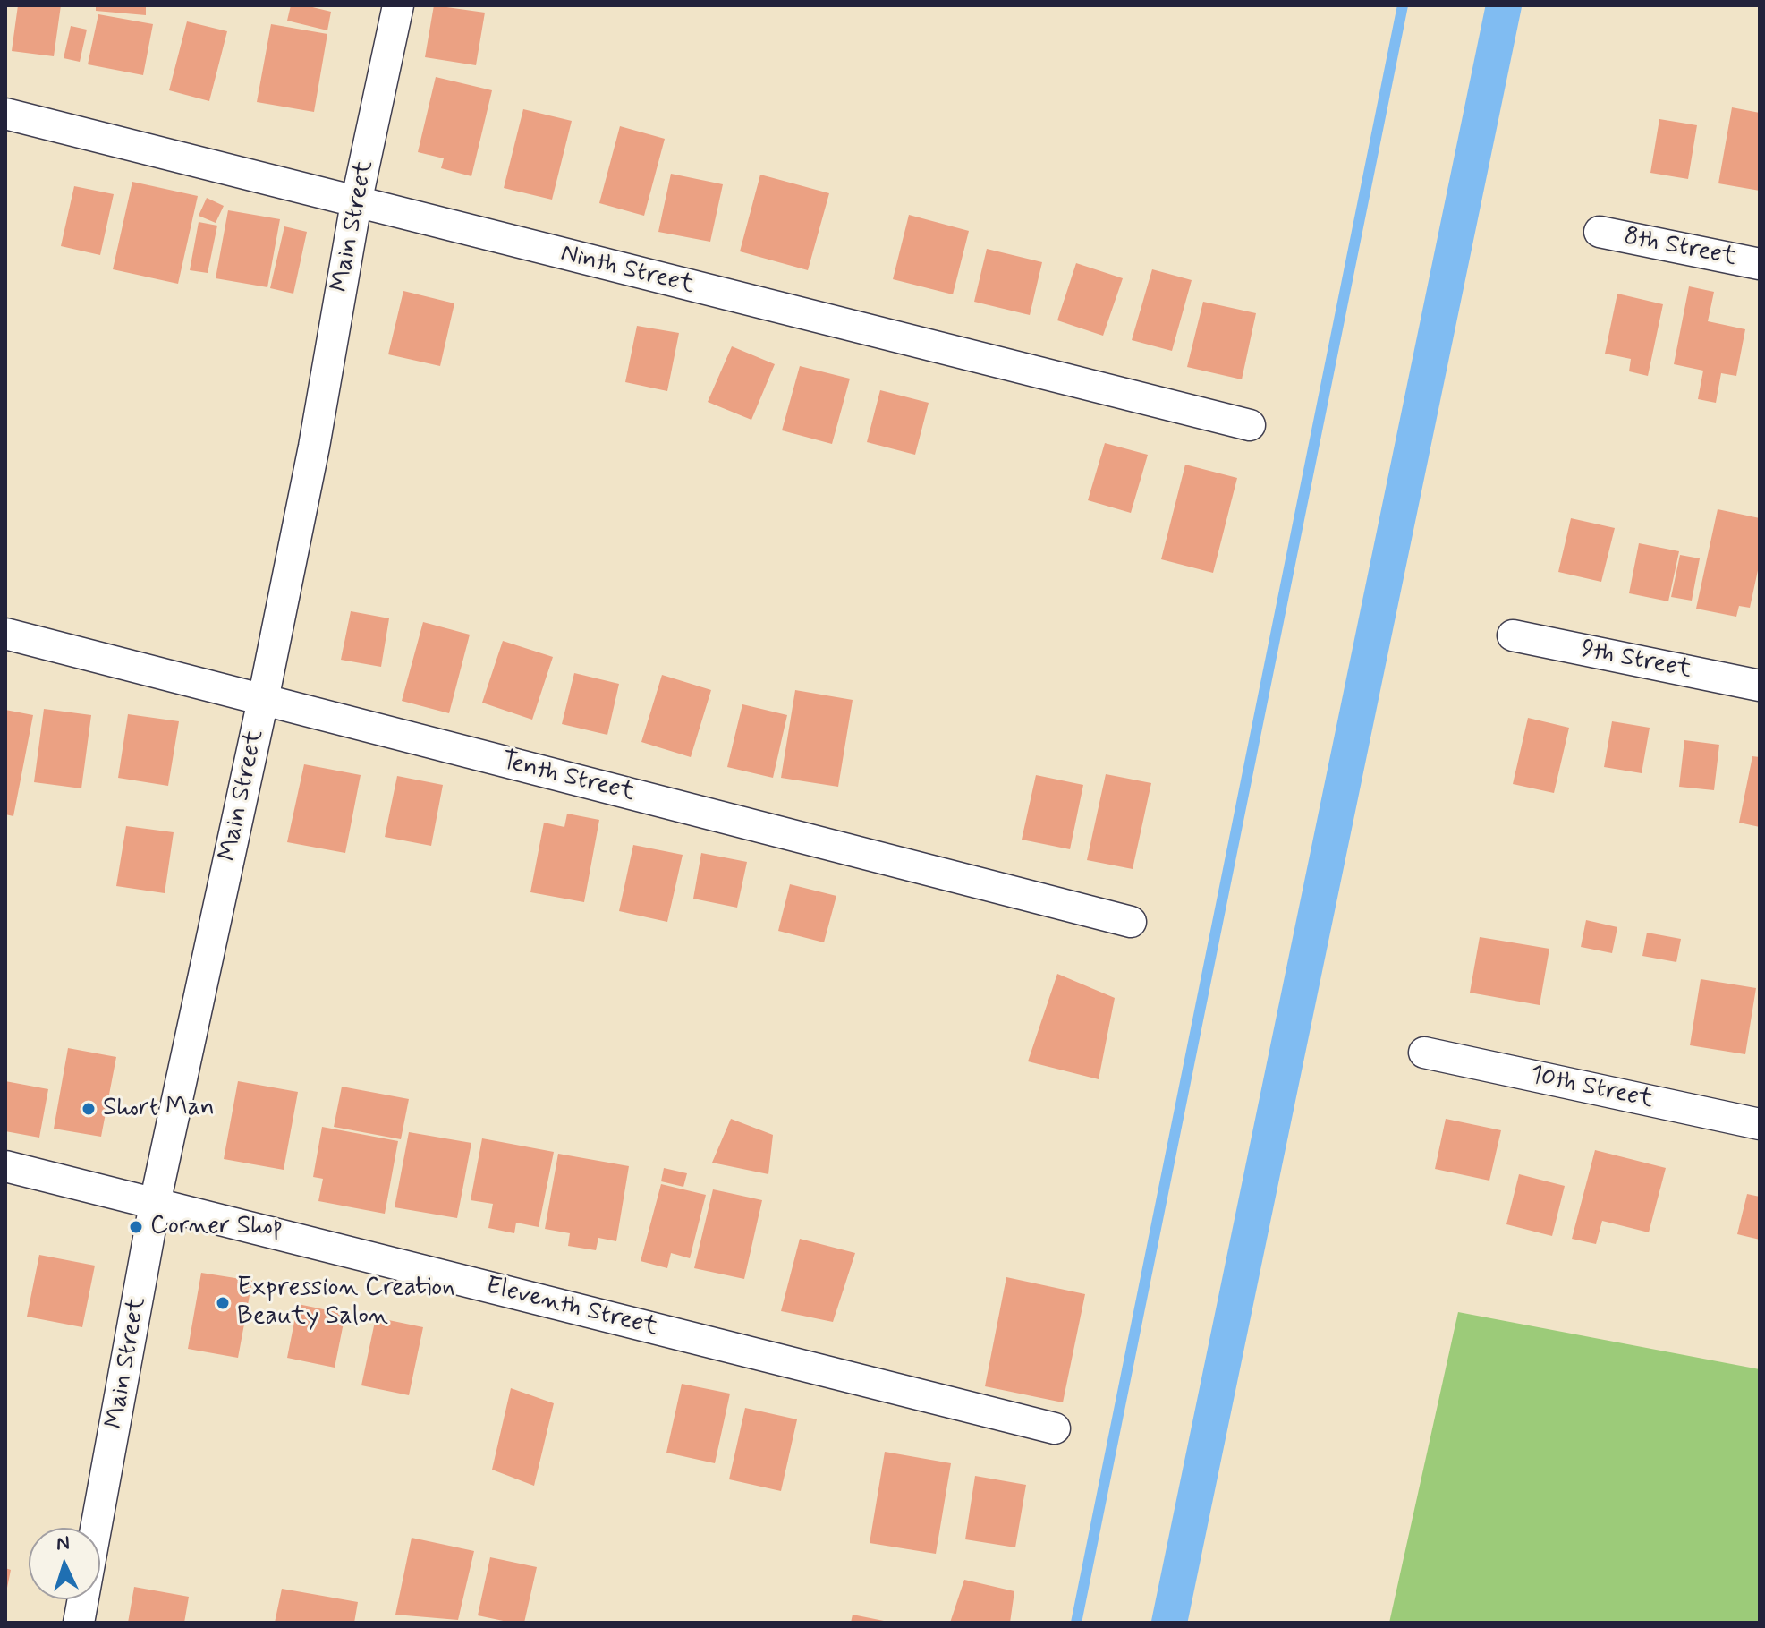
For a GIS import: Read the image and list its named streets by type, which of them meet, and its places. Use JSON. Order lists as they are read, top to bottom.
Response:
{
  "streets": {
    "street": [
      "Main Street",
      "8th Street",
      "Ninth Street",
      "9th Street",
      "Tenth Street",
      "10th Street",
      "Eleventh Street"
    ]
  },
  "crossings": [
    ["Main Street", "Ninth Street"],
    ["Main Street", "Tenth Street"],
    ["Main Street", "Eleventh Street"]
  ],
  "places": ["Short Man", "Corner Shop", "Expression Creation Beauty Salon"],
  "north": "top"
}
